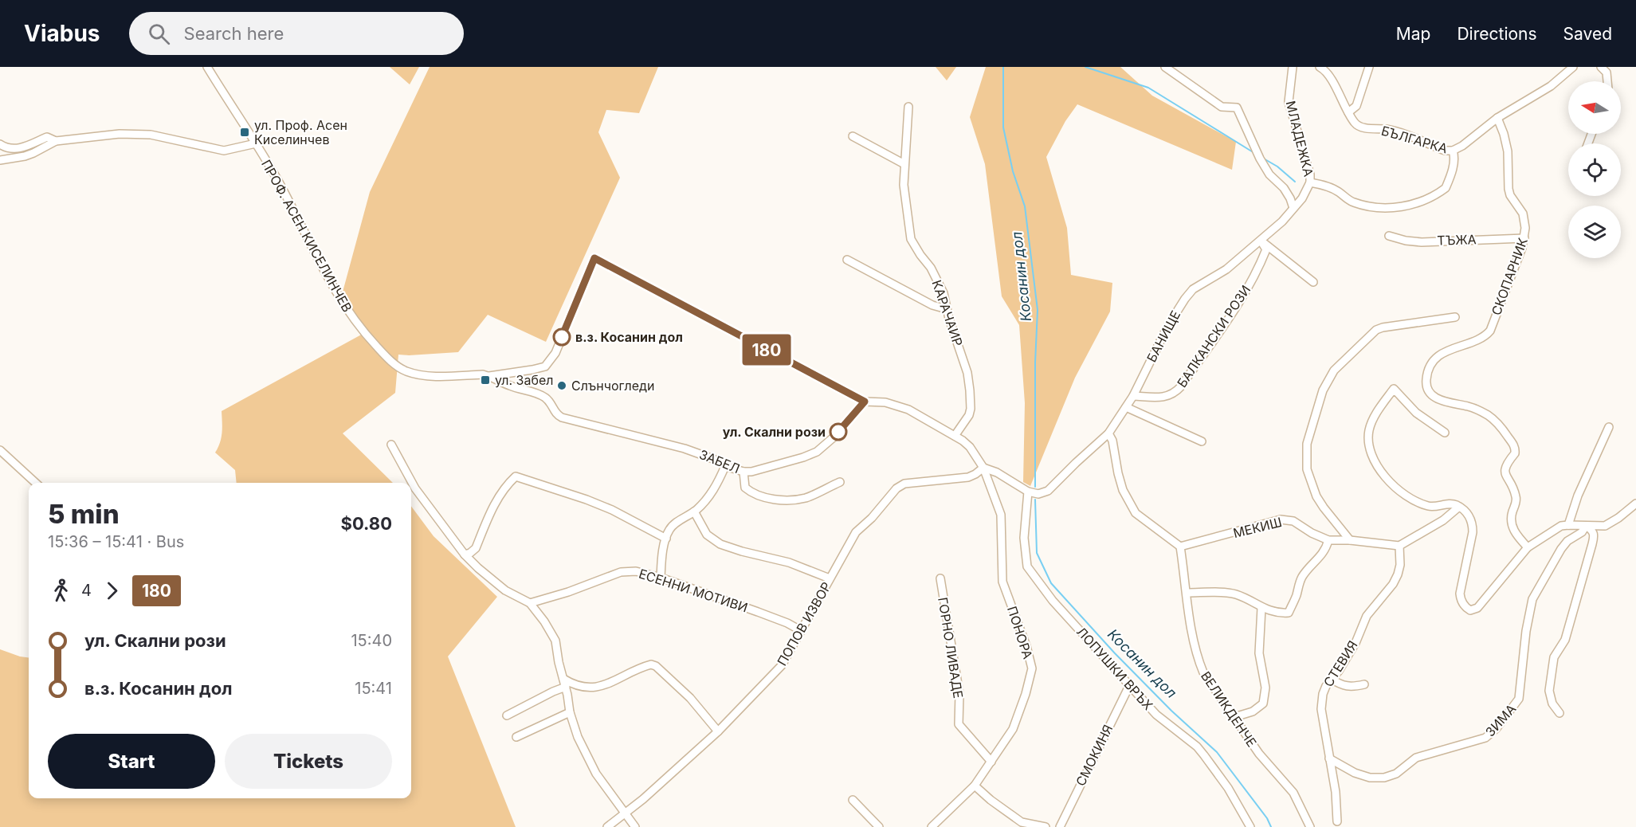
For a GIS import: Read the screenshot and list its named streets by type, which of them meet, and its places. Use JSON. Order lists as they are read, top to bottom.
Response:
{
  "streets": {
    "street": [
      "МЛАДЕЖКА",
      "БЪЛГАРКА",
      "ПРОФ. АСЕН КИСЕЛИНЧЕВ",
      "ТЪЖА",
      "СКОПАРНИК",
      "КАРАЧАИР",
      "БАНИЩЕ",
      "БАЛКАНСКИ РОЗИ",
      "ЗАБЕЛ",
      "МЕКИШ",
      "ЕСЕННИ МОТИВИ",
      "ПОПОВ ИЗВОР",
      "ПОНОРА",
      "ГОРНО ЛИВАДЕ",
      "СТЕВИЯ",
      "ЛОПУШКИ ВРЪХ",
      "ВЕЛИКДЕНЧЕ",
      "ЗИМА",
      "СМОКИНЯ"
    ]
  },
  "crossings": [
    ["МЛАДЕЖКА", "БАНИЩЕ"],
    ["БЪЛГАРКА", "СКОПАРНИК"],
    ["ПРОФ. АСЕН КИСЕЛИНЧЕВ", "ЗАБЕЛ"],
    ["ТЪЖА", "СКОПАРНИК"],
    ["БАНИЩЕ", "БАЛКАНСКИ РОЗИ"],
    ["БАНИЩЕ", "ЛОПУШКИ ВРЪХ"],
    ["МЕКИШ", "СТЕВИЯ"],
    ["МЕКИШ", "ВЕЛИКДЕНЧЕ"],
    ["ЕСЕННИ МОТИВИ", "ПОПОВ ИЗВОР"],
    ["ПОПОВ ИЗВОР", "ПОНОРА"],
    ["ПОНОРА", "ГОРНО ЛИВАДЕ"],
    ["СТЕВИЯ", "ЗИМА"],
    ["ЛОПУШКИ ВРЪХ", "СМОКИНЯ"]
  ],
  "water": ["Косанин дол"],
  "places": {
    "transit": ["ул. Проф. Асен Киселинчев", "ул. Забел"],
    "other": ["в.з. Косанин дол", "Слънчогледи", "ул. Скални рози"]
  },
  "lines": ["bus line 180"],
  "north": "left",
  "page": {
    "header": "Viabus",
    "search": "Search here",
    "nav": ["Map", "Directions", "Saved"],
    "on_map": "180",
    "heading": ["5 min", "15:36 – 15:41 · Bus", "$0.80"],
    "legs": ["4", "180"],
    "list": [
      {
        "name": "ул. Скални рози",
        "value": "15:40"
      },
      {
        "name": "в.з. Косанин дол",
        "value": "15:41"
      }
    ],
    "buttons": ["Start", "Tickets"]
  }
}
